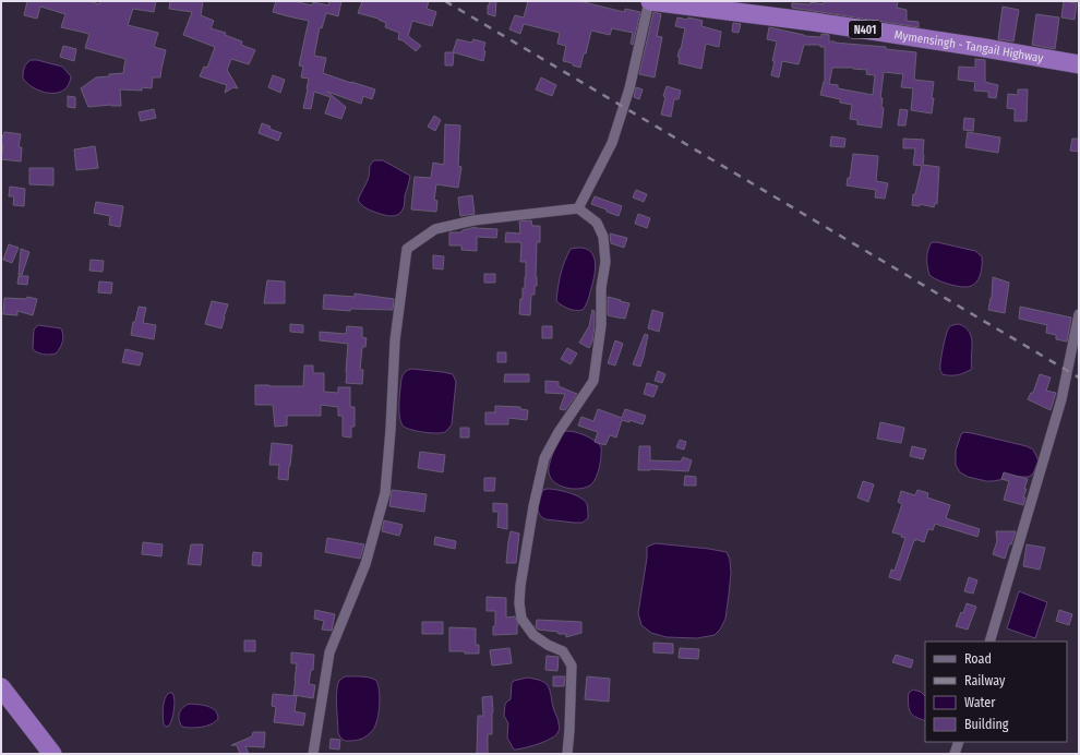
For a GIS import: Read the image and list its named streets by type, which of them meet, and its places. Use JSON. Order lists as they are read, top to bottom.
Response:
{
  "streets": {
    "highway": ["N401", "Mymensingh - Tangail Highway"]
  },
  "legend": [
    "Road",
    "Railway",
    "Water",
    "Building"
  ]
}
